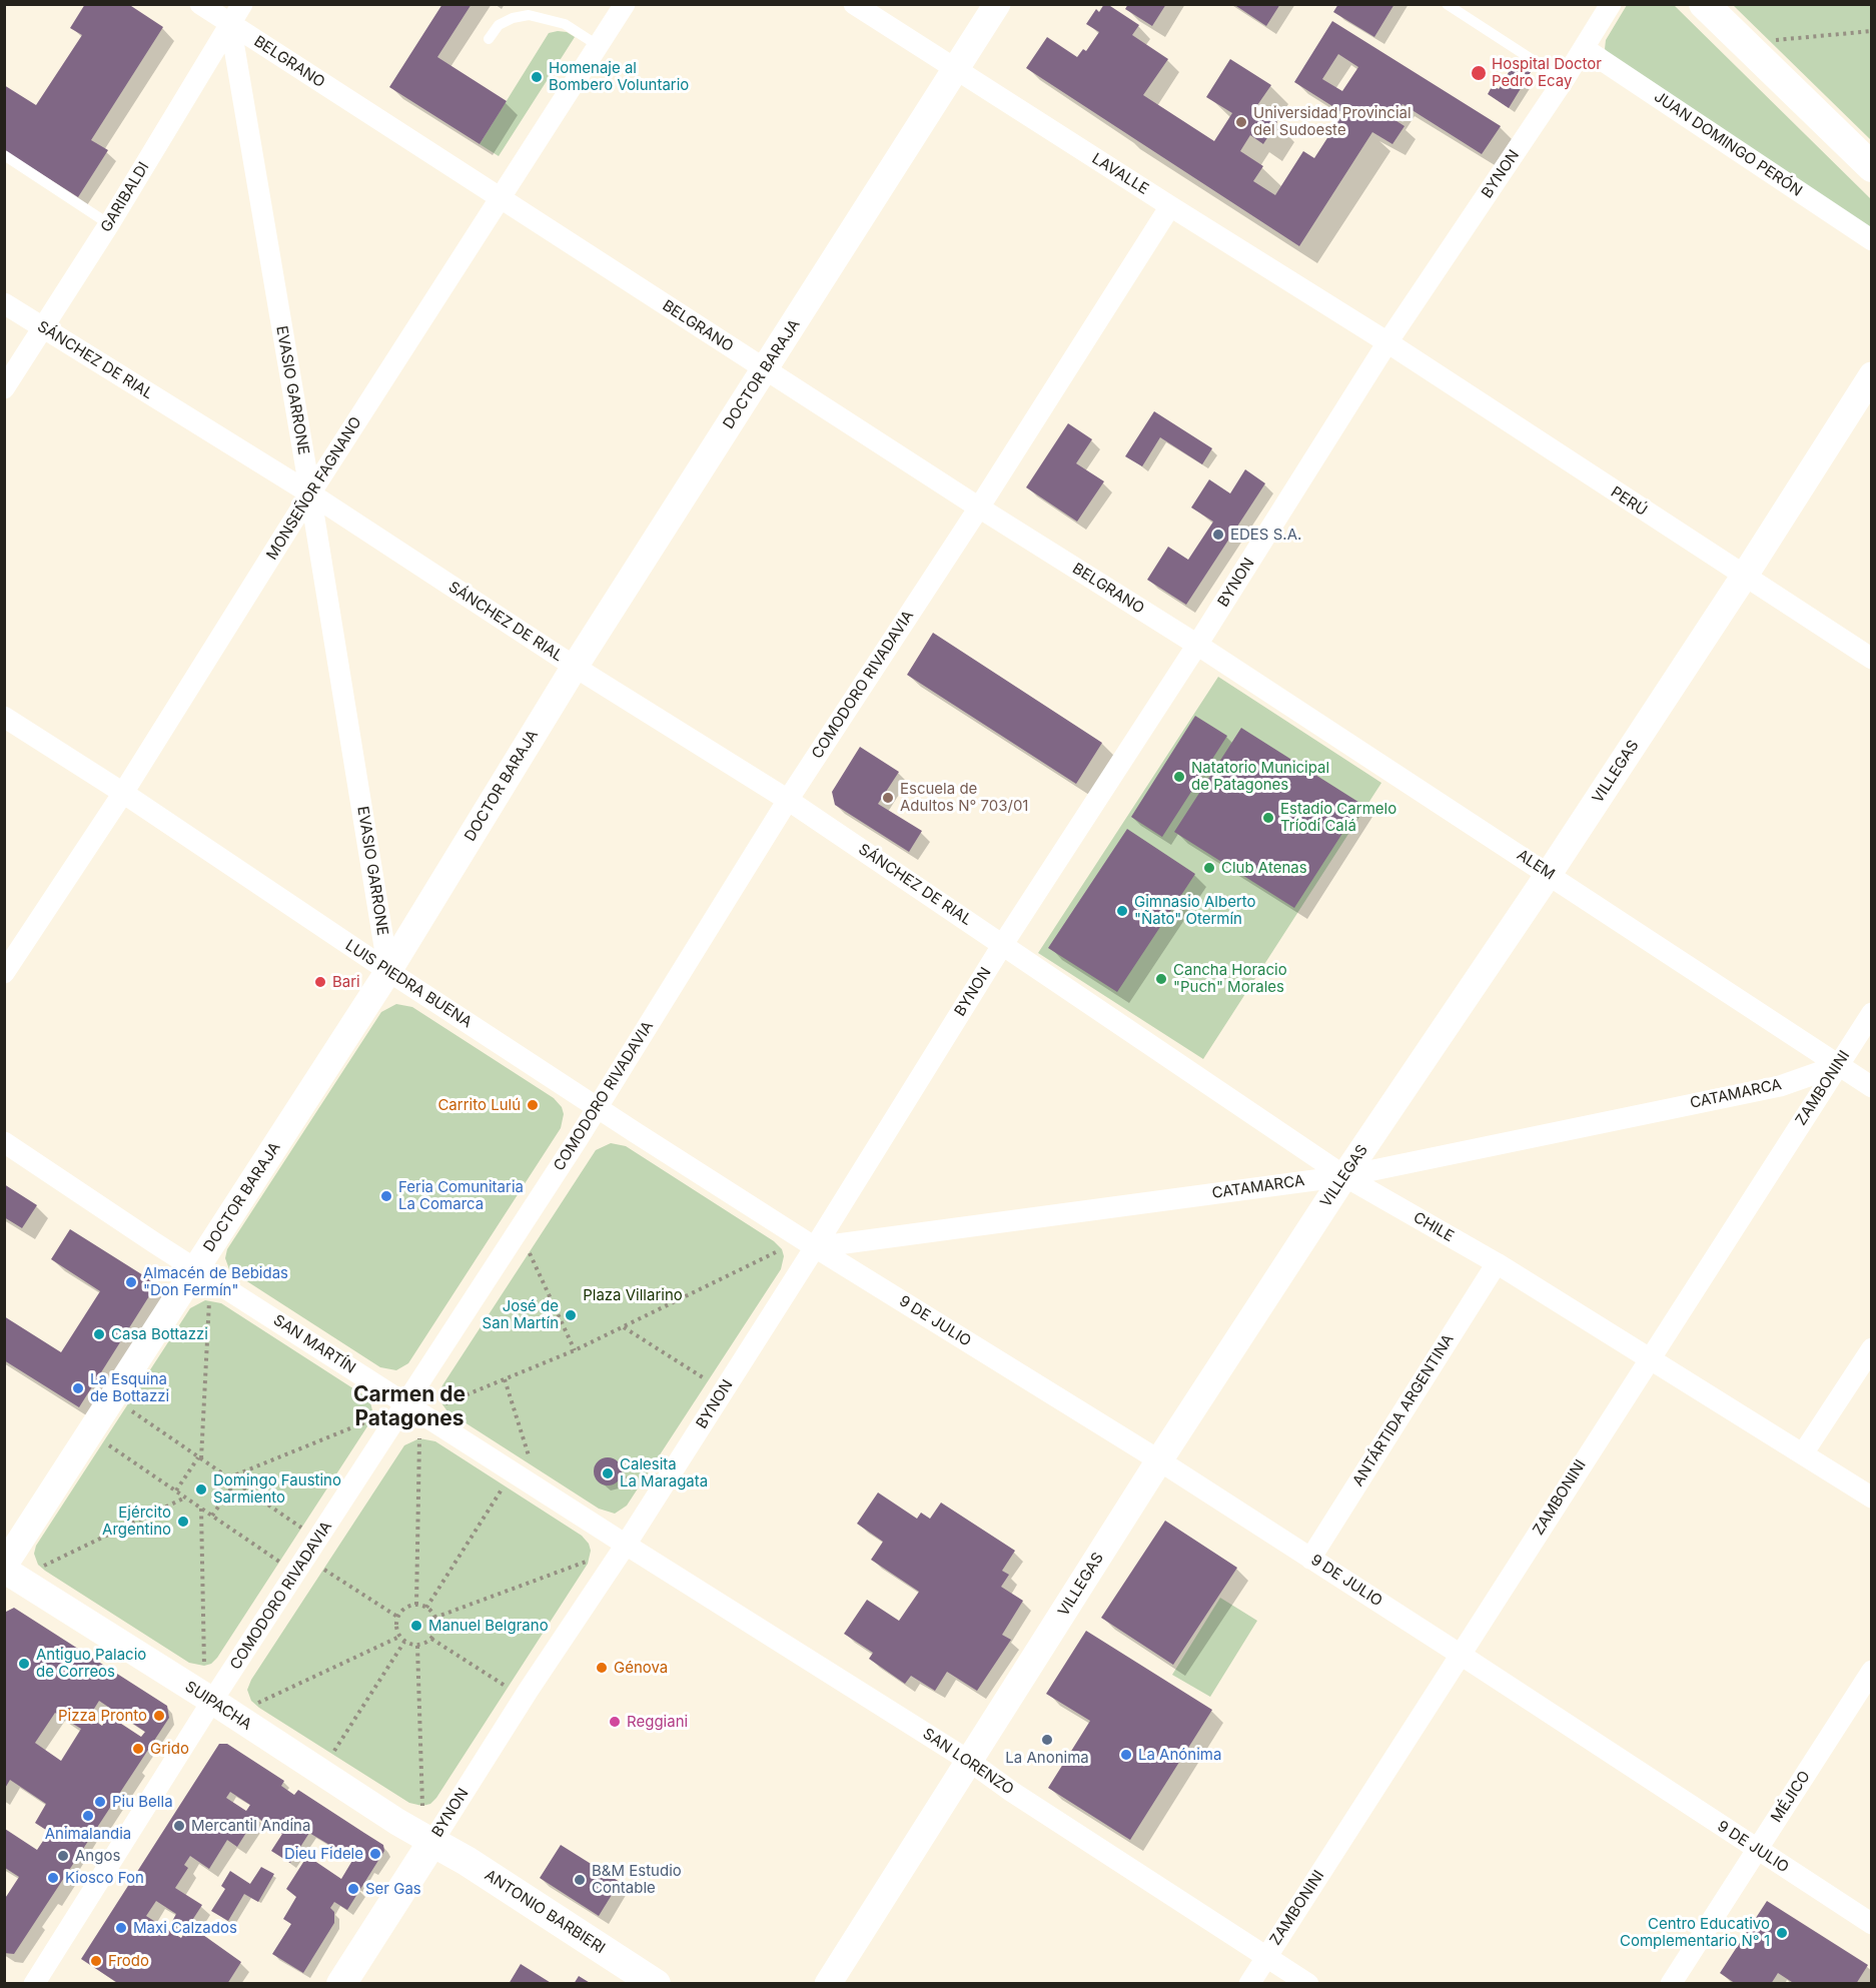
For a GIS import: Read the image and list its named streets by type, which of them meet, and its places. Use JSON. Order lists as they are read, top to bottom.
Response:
{
  "streets": {
    "main road": ["BYNON", "ANTONIO BARBIERI"],
    "street": [
      "BELGRANO",
      "JUAN DOMINGO PERÓN",
      "LAVALLE",
      "GARIBALDI",
      "SÁNCHEZ DE RIAL",
      "DOCTOR BARAJA",
      "EVASIO GARRONE",
      "MONSEÑOR FAGNANO",
      "PERÚ",
      "COMODORO RIVADAVIA",
      "VILLEGAS",
      "ALEM",
      "LUIS PIEDRA BUENA",
      "ZAMBONINI",
      "CATAMARCA",
      "CHILE",
      "9 DE JULIO",
      "SAN MARTÍN",
      "ANTÁRTIDA ARGENTINA",
      "SUIPACHA",
      "SAN LORENZO",
      "MÉJICO"
    ]
  },
  "crossings": [
    ["BELGRANO", "BYNON"],
    ["BELGRANO", "GARIBALDI"],
    ["BELGRANO", "DOCTOR BARAJA"],
    ["BELGRANO", "EVASIO GARRONE"],
    ["BELGRANO", "MONSEÑOR FAGNANO"],
    ["BELGRANO", "COMODORO RIVADAVIA"],
    ["BELGRANO", "ALEM"],
    ["JUAN DOMINGO PERÓN", "BYNON"],
    ["LAVALLE", "BYNON"],
    ["LAVALLE", "DOCTOR BARAJA"],
    ["LAVALLE", "PERÚ"],
    ["LAVALLE", "COMODORO RIVADAVIA"],
    ["BYNON", "SÁNCHEZ DE RIAL"],
    ["BYNON", "PERÚ"],
    ["BYNON", "ALEM"],
    ["BYNON", "LUIS PIEDRA BUENA"],
    ["BYNON", "CATAMARCA"],
    ["BYNON", "CHILE"],
    ["BYNON", "9 DE JULIO"],
    ["BYNON", "SAN MARTÍN"],
    ["BYNON", "SUIPACHA"],
    ["BYNON", "SAN LORENZO"],
    ["BYNON", "ANTONIO BARBIERI"],
    ["GARIBALDI", "SÁNCHEZ DE RIAL"],
    ["GARIBALDI", "EVASIO GARRONE"],
    ["SÁNCHEZ DE RIAL", "DOCTOR BARAJA"],
    ["SÁNCHEZ DE RIAL", "EVASIO GARRONE"],
    ["SÁNCHEZ DE RIAL", "MONSEÑOR FAGNANO"],
    ["SÁNCHEZ DE RIAL", "COMODORO RIVADAVIA"],
    ["SÁNCHEZ DE RIAL", "CHILE"],
    ["DOCTOR BARAJA", "EVASIO GARRONE"],
    ["DOCTOR BARAJA", "LUIS PIEDRA BUENA"],
    ["DOCTOR BARAJA", "SAN MARTÍN"],
    ["DOCTOR BARAJA", "SUIPACHA"],
    ["EVASIO GARRONE", "MONSEÑOR FAGNANO"],
    ["EVASIO GARRONE", "LUIS PIEDRA BUENA"],
    ["MONSEÑOR FAGNANO", "LUIS PIEDRA BUENA"],
    ["PERÚ", "VILLEGAS"],
    ["COMODORO RIVADAVIA", "LUIS PIEDRA BUENA"],
    ["COMODORO RIVADAVIA", "SAN MARTÍN"],
    ["COMODORO RIVADAVIA", "SUIPACHA"],
    ["VILLEGAS", "ALEM"],
    ["VILLEGAS", "CATAMARCA"],
    ["VILLEGAS", "CHILE"],
    ["VILLEGAS", "9 DE JULIO"],
    ["VILLEGAS", "SAN LORENZO"],
    ["ALEM", "ZAMBONINI"],
    ["ALEM", "CATAMARCA"],
    ["LUIS PIEDRA BUENA", "CATAMARCA"],
    ["LUIS PIEDRA BUENA", "9 DE JULIO"],
    ["ZAMBONINI", "CATAMARCA"],
    ["ZAMBONINI", "CHILE"],
    ["ZAMBONINI", "9 DE JULIO"],
    ["ZAMBONINI", "SAN LORENZO"],
    ["CATAMARCA", "CHILE"],
    ["CATAMARCA", "9 DE JULIO"],
    ["CHILE", "ANTÁRTIDA ARGENTINA"],
    ["9 DE JULIO", "ANTÁRTIDA ARGENTINA"],
    ["9 DE JULIO", "MÉJICO"],
    ["SAN MARTÍN", "SAN LORENZO"],
    ["SUIPACHA", "ANTONIO BARBIERI"]
  ],
  "districts": ["Carmen de Patagones"],
  "parks": ["Plaza Villarino"],
  "places": [
    "Hospital Doctor Pedro Ecay",
    "Homenaje al Bombero Voluntario",
    "Universidad Provincial del Sudoeste",
    "EDES S.A.",
    "Natatorio Municipal de Patagones",
    "Escuela de Adultos N° 703/01",
    "Estadio Carmelo Tríodi Calá",
    "Club Atenas",
    "Gimnasio Alberto \"Ñato\" Otermín",
    "Cancha Horacio \"Puch\" Morales",
    "Bari",
    "Carrito Lulú",
    "Feria Comunitaria La Comarca",
    "Almacén de Bebidas \"Don Fermín\"",
    "José de San Martín",
    "Casa Bottazzi",
    "La Esquina de Bottazzi",
    "Calesita La Maragata",
    "Domingo Faustino Sarmiento",
    "Ejército Argentino",
    "Manuel Belgrano",
    "Antiguo Palacio de Correos",
    "Génova",
    "Pizza Pronto",
    "Reggiani",
    "La Anonima",
    "Grido",
    "La Anónima",
    "Piu Bella",
    "Animalandia",
    "Mercantil Andina",
    "Dieu Fidele",
    "Angos",
    "Kiosco Fon",
    "B&M Estudio Contable",
    "Ser Gas",
    "Maxi Calzados",
    "Centro Educativo Complementario N° 1",
    "Frodo"
  ]
}
